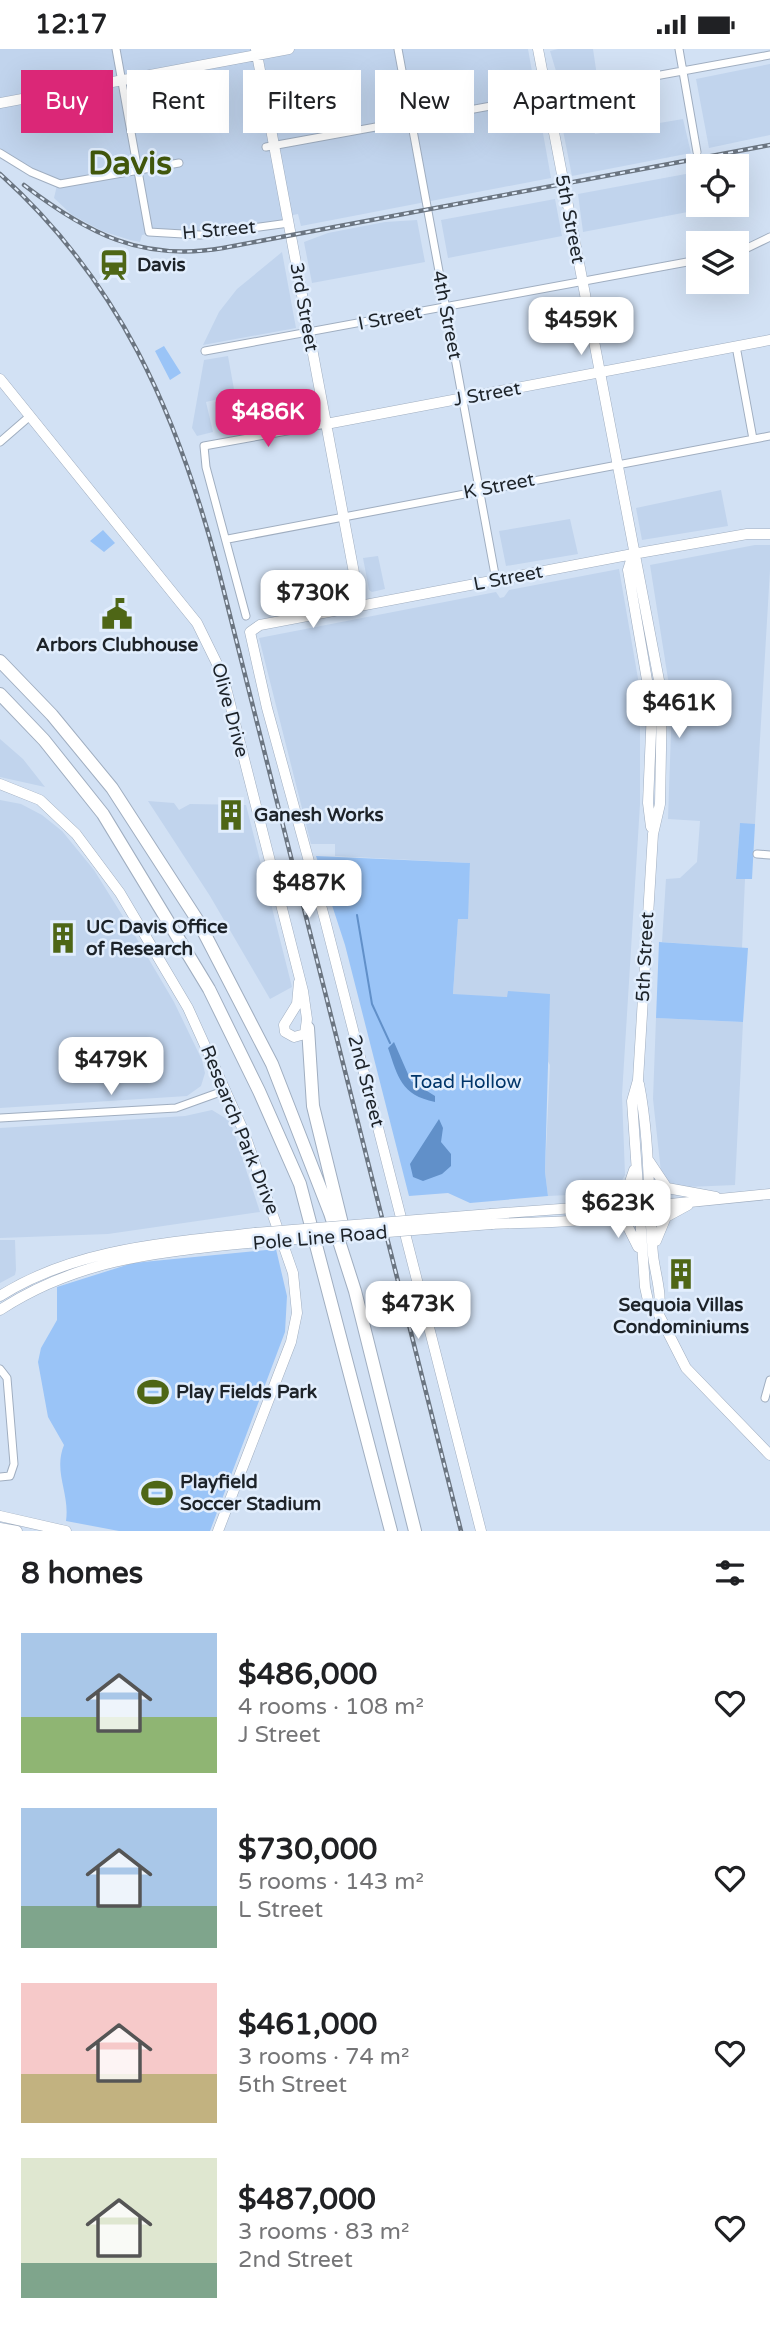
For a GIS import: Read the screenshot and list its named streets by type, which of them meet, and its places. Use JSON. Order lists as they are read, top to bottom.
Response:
{
  "streets": {
    "street": [
      "5th Street",
      "H Street",
      "3rd Street",
      "4th Street",
      "I Street",
      "J Street",
      "K Street",
      "L Street",
      "Olive Drive",
      "2nd Street",
      "Research Park Drive",
      "Pole Line Road"
    ]
  },
  "crossings": [
    ["5th Street", "I Street"],
    ["5th Street", "J Street"],
    ["5th Street", "K Street"],
    ["5th Street", "L Street"],
    ["5th Street", "Pole Line Road"],
    ["H Street", "3rd Street"],
    ["3rd Street", "I Street"],
    ["3rd Street", "J Street"],
    ["3rd Street", "K Street"],
    ["3rd Street", "L Street"],
    ["4th Street", "I Street"],
    ["4th Street", "J Street"],
    ["4th Street", "K Street"],
    ["4th Street", "L Street"],
    ["J Street", "K Street"],
    ["L Street", "2nd Street"]
  ],
  "districts": ["Davis"],
  "parks": ["Toad Hollow"],
  "places": {
    "station": ["Davis"],
    "public building": ["Arbors Clubhouse"],
    "building": ["Ganesh Works", "UC Davis Office of Research", "Sequoia Villas Condominiums"],
    "sports": ["Play Fields Park", "Playfield Soccer Stadium"]
  },
  "page": {
    "status": "12:17",
    "chip": [
      "Buy",
      "Rent",
      "Filters",
      "New",
      "Apartment"
    ],
    "price": [
      "$459K",
      "$486K",
      "$730K",
      "$461K",
      "$487K",
      "$479K",
      "$623K",
      "$473K"
    ],
    "heading": "8 homes",
    "list": [
      {
        "name": "$486,000",
        "note": "4 rooms · 108 m² · J Street"
      },
      {
        "name": "$730,000",
        "note": "5 rooms · 143 m² · L Street"
      },
      {
        "name": "$461,000",
        "note": "3 rooms · 74 m² · 5th Street"
      },
      {
        "name": "$487,000",
        "note": "3 rooms · 83 m² · 2nd Street"
      }
    ]
  }
}
